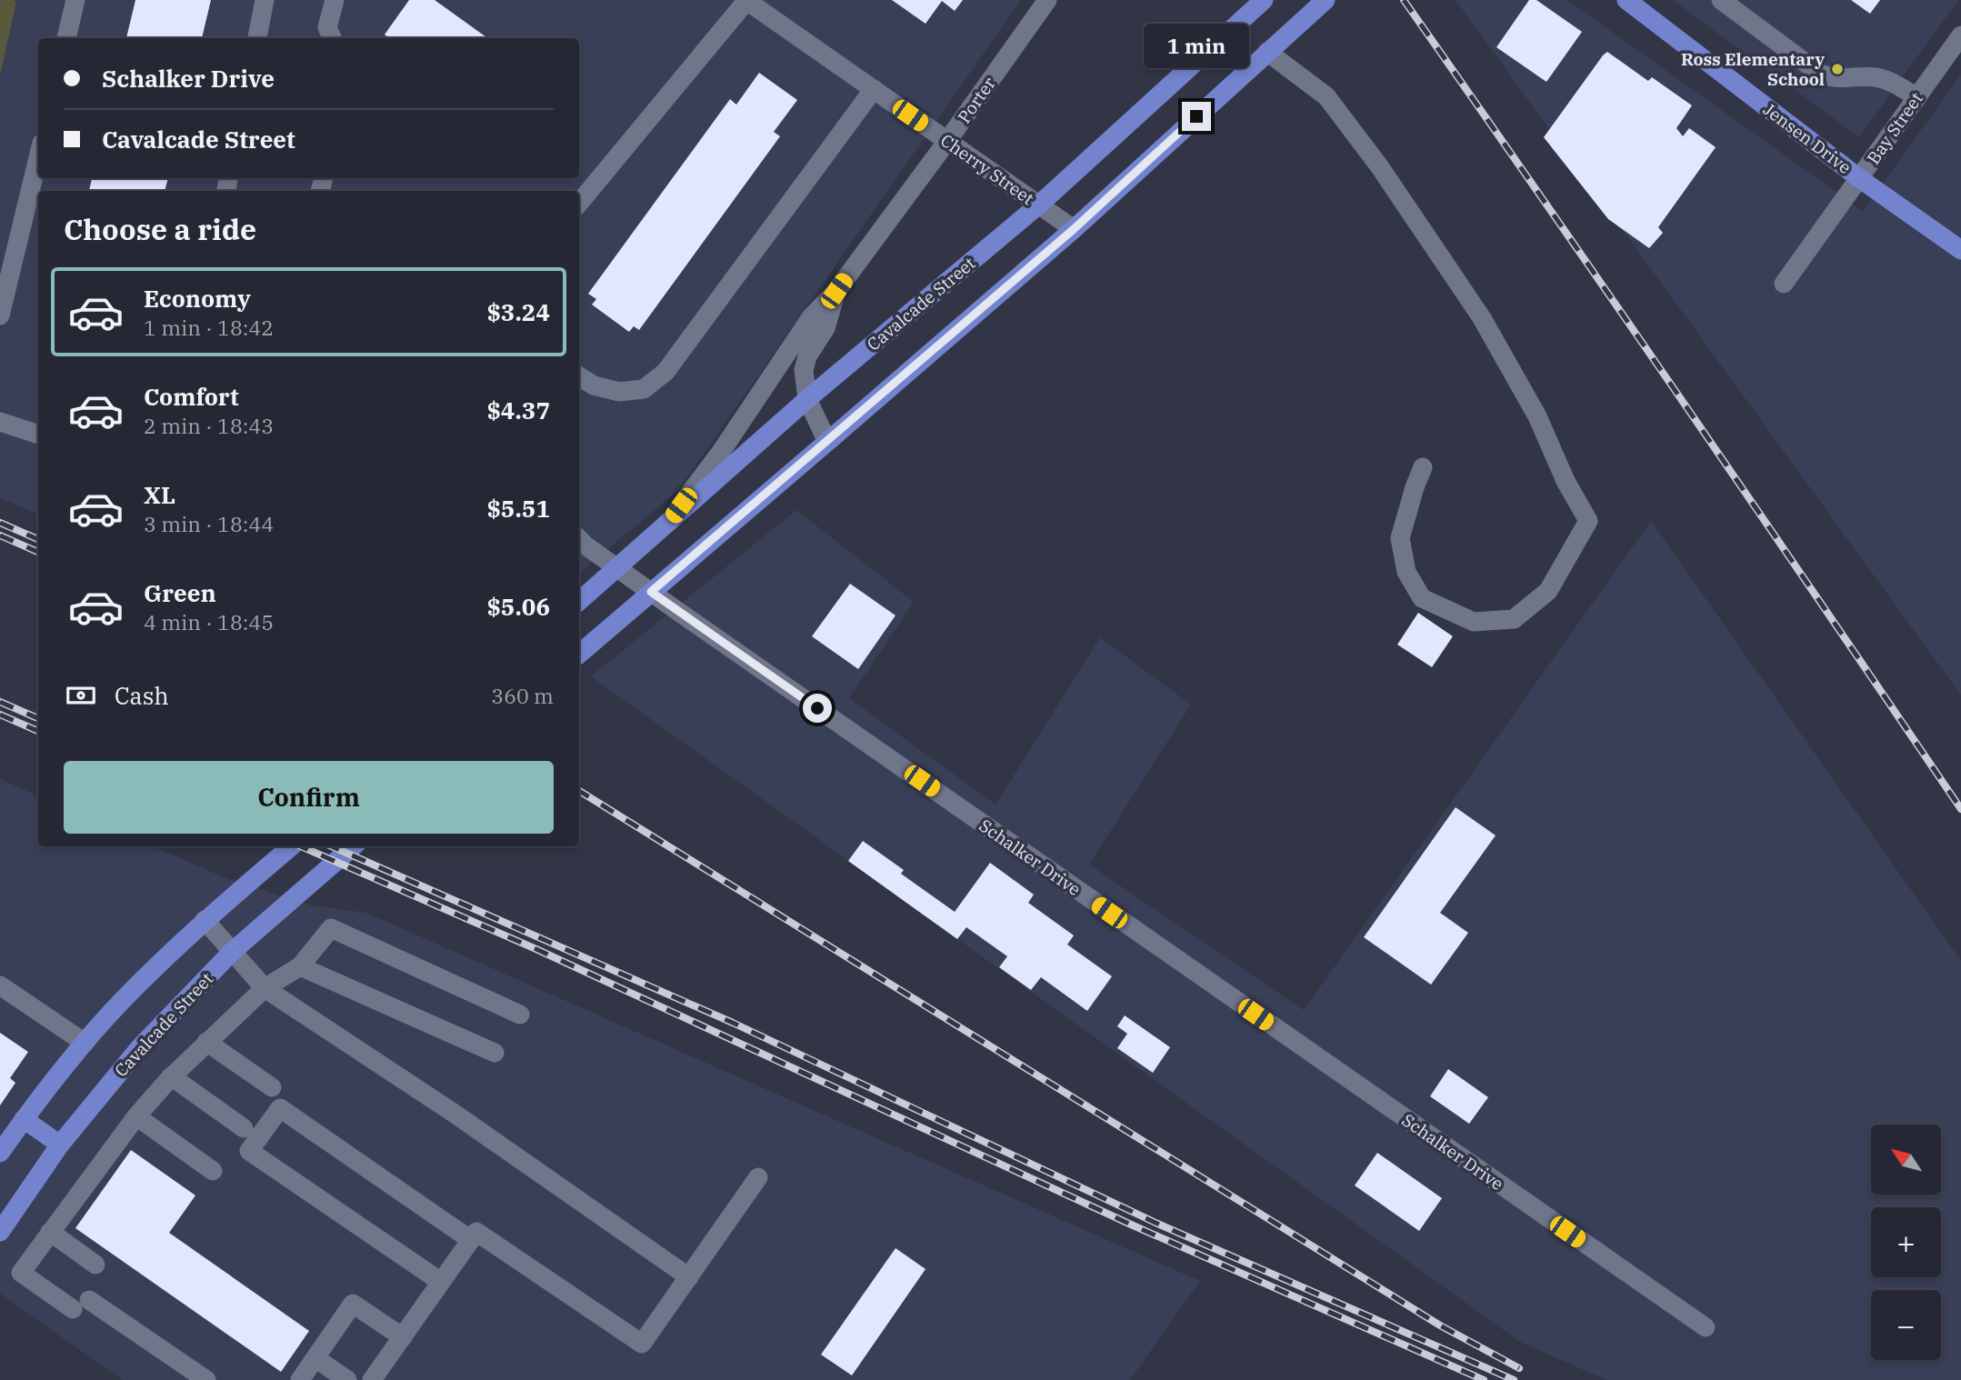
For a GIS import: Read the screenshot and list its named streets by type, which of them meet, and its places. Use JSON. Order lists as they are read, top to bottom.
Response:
{
  "streets": {
    "main road": ["Jensen Drive", "Cavalcade Street"],
    "street": [
      "Porter",
      "Bay Street",
      "Cherry Street",
      "Schalker Drive"
    ]
  },
  "crossings": [
    ["Porter", "Cherry Street"],
    ["Porter", "Cavalcade Street"],
    ["Bay Street", "Jensen Drive"],
    ["Cherry Street", "Cavalcade Street"],
    ["Cavalcade Street", "Schalker Drive"]
  ],
  "places": ["Ross Elementary School"],
  "north": "top left",
  "page": {
    "bubble": "1 min",
    "banner": ["Schalker Drive", "Cavalcade Street"],
    "heading": "Choose a ride",
    "list": [
      {
        "name": "Economy",
        "note": "1 min · 18:42",
        "value": "$3.24"
      },
      {
        "name": "Comfort",
        "note": "2 min · 18:43",
        "value": "$4.37"
      },
      {
        "name": "XL",
        "note": "3 min · 18:44",
        "value": "$5.51"
      },
      {
        "name": "Green",
        "note": "4 min · 18:45",
        "value": "$5.06"
      }
    ],
    "pay": ["Cash", "360 m"],
    "buttons": "Confirm",
    "map_buttons": ["+", "−"]
  }
}
